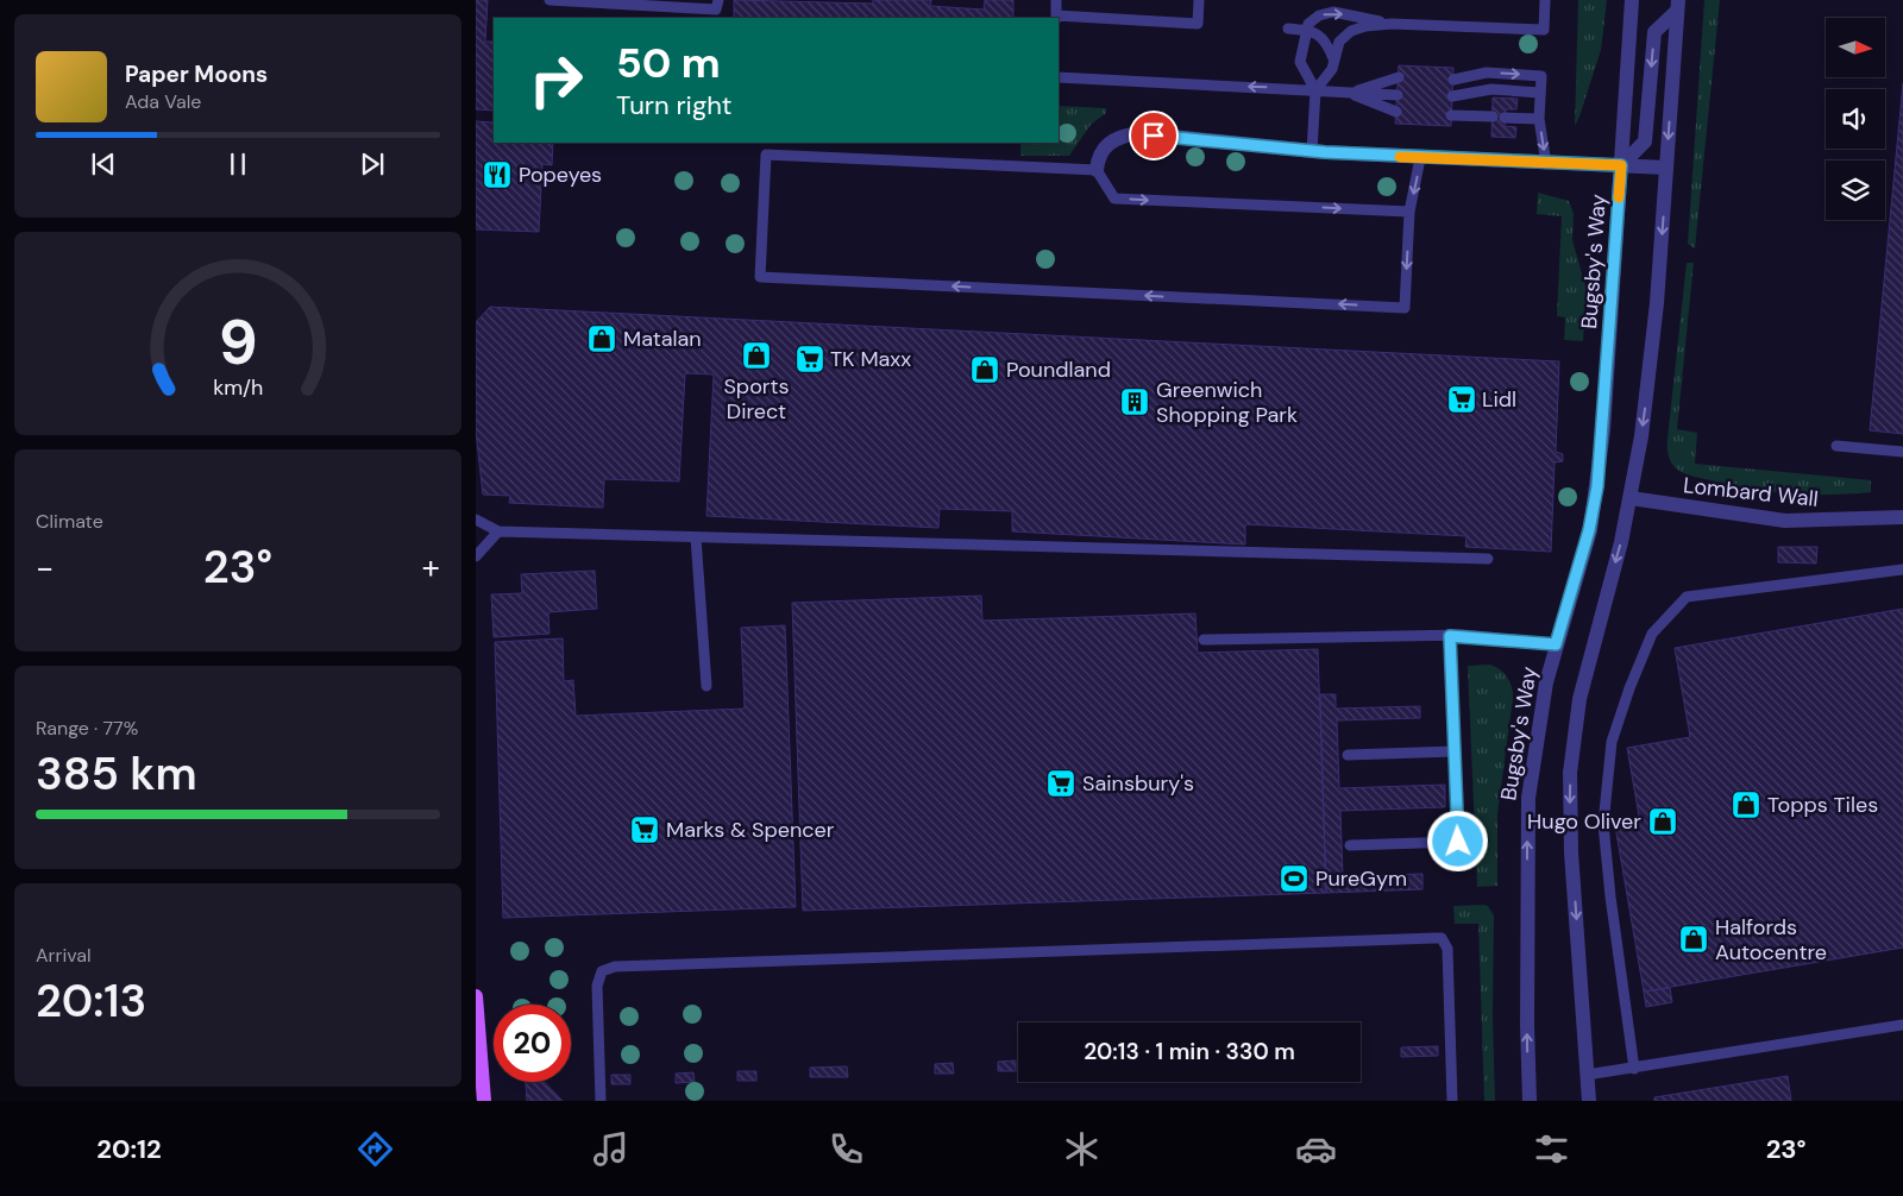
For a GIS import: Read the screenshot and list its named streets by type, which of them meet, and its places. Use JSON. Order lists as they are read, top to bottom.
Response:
{
  "streets": {
    "street": ["Bugsby's Way", "Lombard Wall"]
  },
  "crossings": [
    ["Bugsby's Way", "Lombard Wall"]
  ],
  "places": {
    "restaurant": ["Popeyes"],
    "shop": [
      "Matalan",
      "Sports Direct",
      "Poundland",
      "Topps Tiles",
      "Hugo Oliver",
      "Halfords Autocentre"
    ],
    "supermarket": [
      "TK Maxx",
      "Lidl",
      "Sainsbury's",
      "Marks & Spencer"
    ],
    "building": ["Greenwich Shopping Park"],
    "sports": ["PureGym"]
  },
  "north": "right",
  "page": {
    "turn": ["50 m", "Turn right"],
    "song": ["Paper Moons", "Ada Vale"],
    "tile": [
      "Climate",
      ["Range · 77%", "385 km"],
      ["Arrival", "20:13"]
    ],
    "heat": ["−", "23°", "+"],
    "limit": "20",
    "trip": "20:13 · 1 min · 330 m",
    "tabs": ["20:12", "23°"],
    "gauge": ["9", "km/h"]
  }
}
